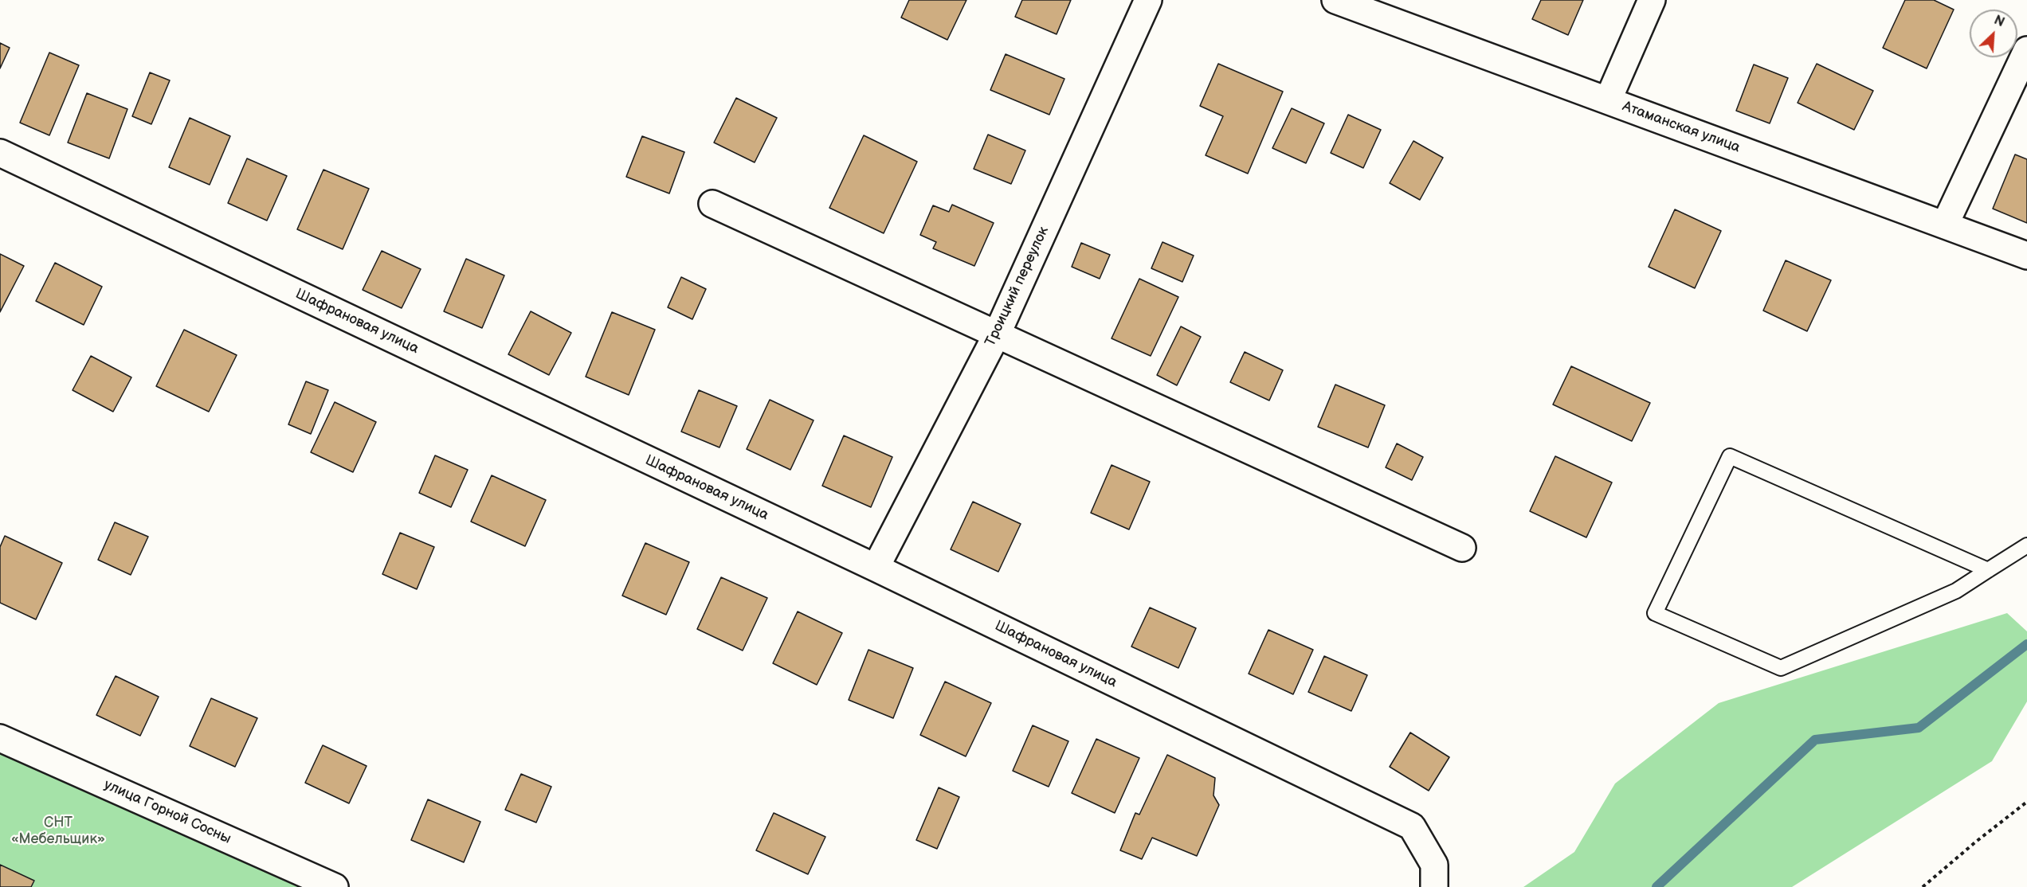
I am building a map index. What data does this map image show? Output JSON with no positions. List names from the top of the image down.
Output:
{
  "streets": {
    "street": [
      "Атаманская улица",
      "Троицкий переулок",
      "Шафрановая улица",
      "улица Горной Сосны"
    ]
  },
  "crossings": [
    ["Троицкий переулок", "Шафрановая улица"]
  ],
  "parks": ["СНТ «Мебельщик»"],
  "north": "top right"
}
